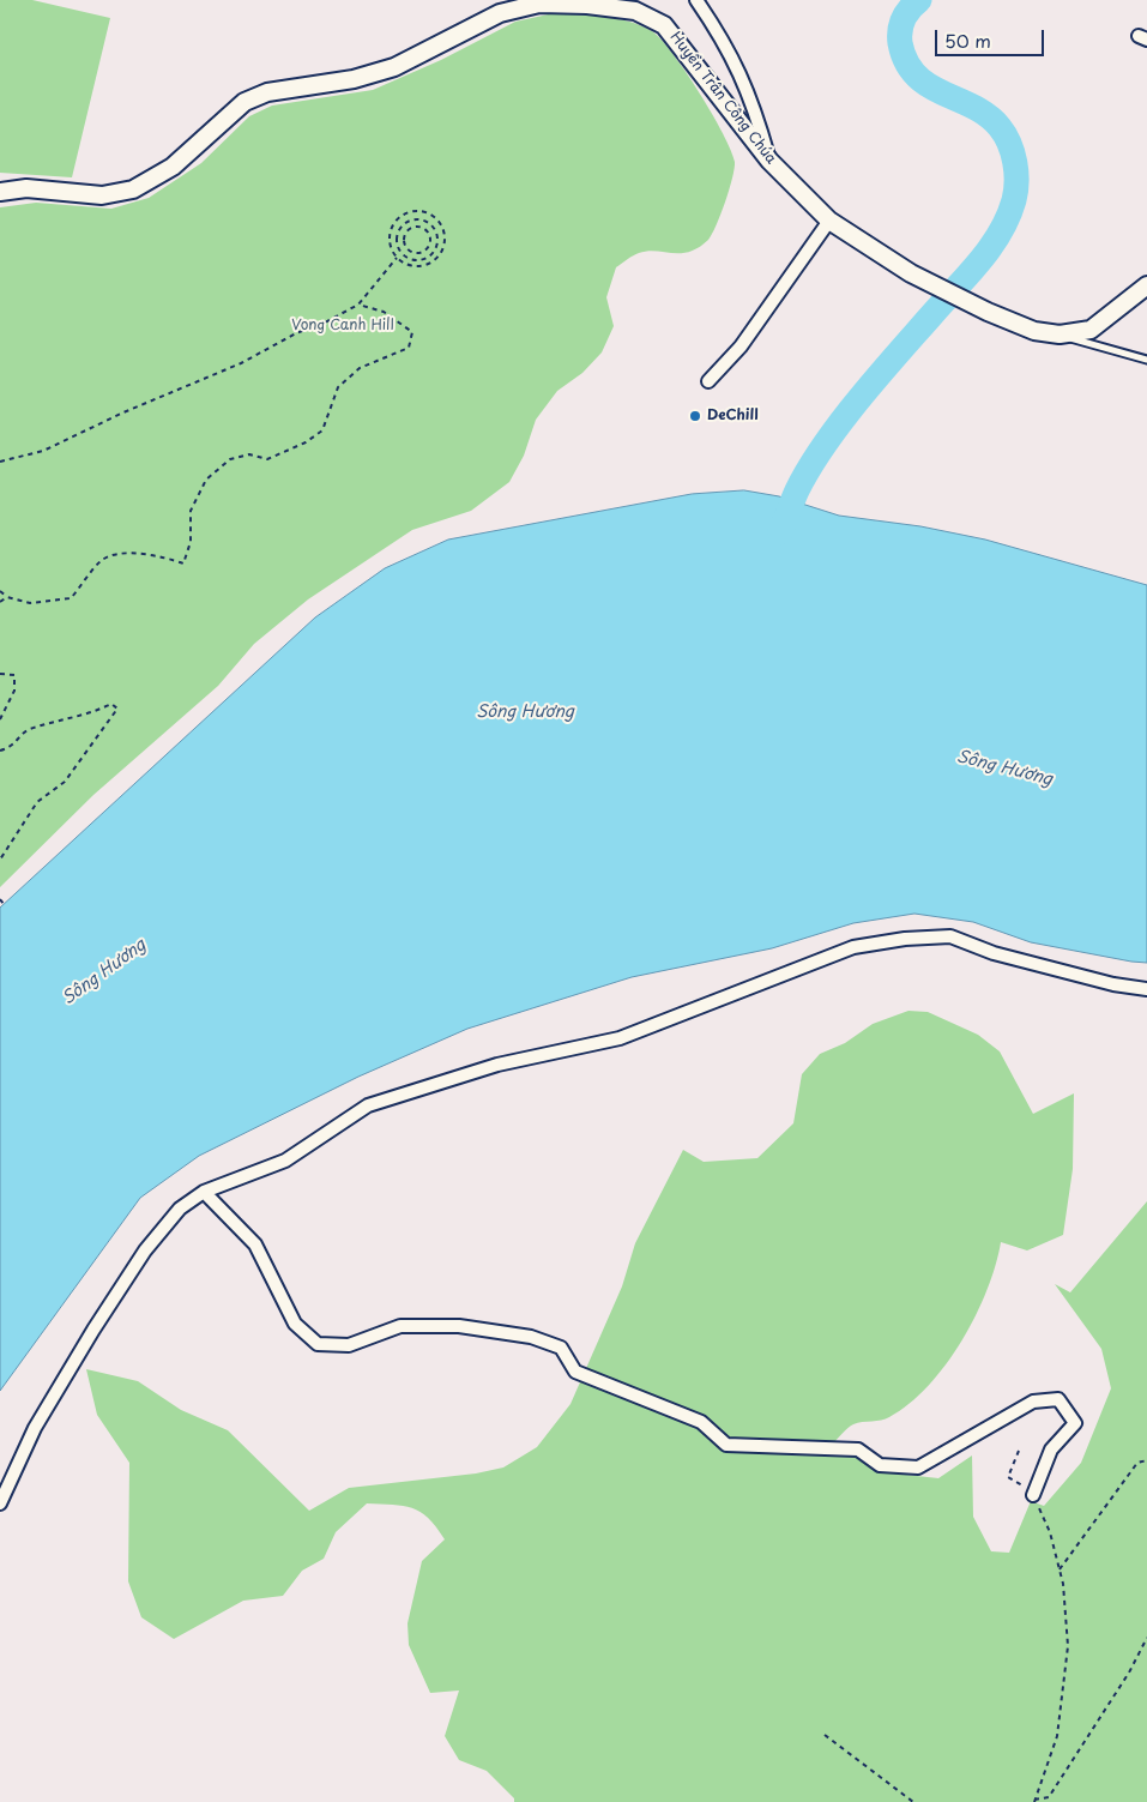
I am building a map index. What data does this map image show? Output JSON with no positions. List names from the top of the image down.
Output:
{
  "streets": {
    "street": ["Huyền Trân Công Chúa"]
  },
  "water": ["Sông Hương"],
  "parks": ["Vong Canh Hill"],
  "places": ["DeChill"],
  "scale_bar": "50 m"
}
